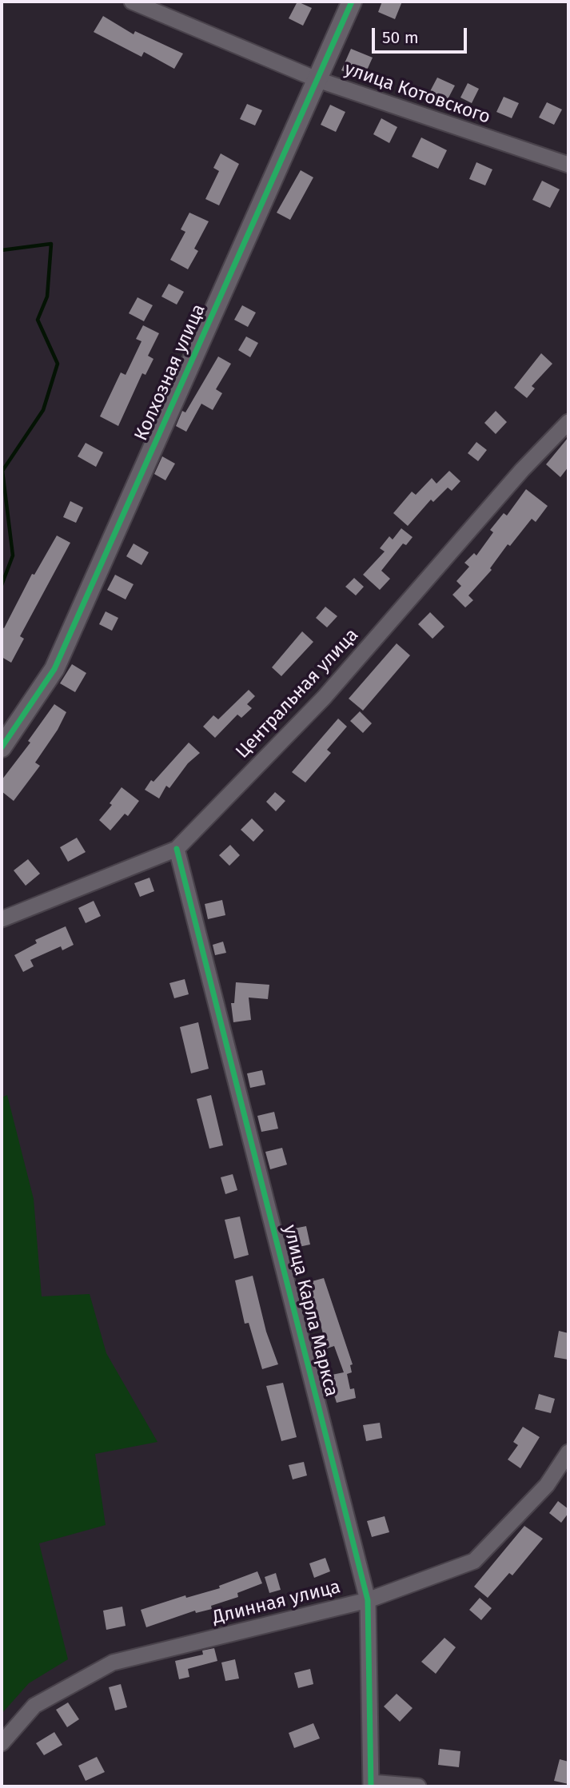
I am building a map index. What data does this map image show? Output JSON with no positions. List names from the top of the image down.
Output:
{
  "streets": {
    "street": [
      "улица Котовского",
      "Колхозная улица",
      "Центральная улица",
      "улица Карла Маркса",
      "Длинная улица"
    ]
  },
  "crossings": [
    ["улица Котовского", "Колхозная улица"],
    ["Центральная улица", "улица Карла Маркса"],
    ["улица Карла Маркса", "Длинная улица"]
  ],
  "scale_bar": "50 m"
}
